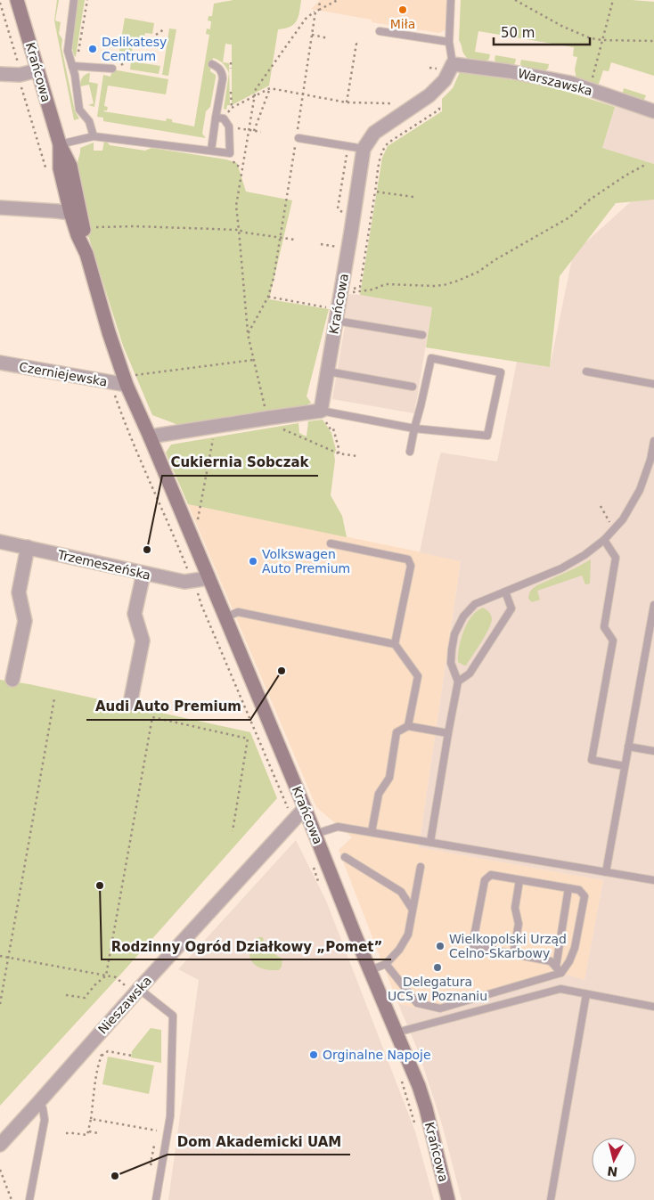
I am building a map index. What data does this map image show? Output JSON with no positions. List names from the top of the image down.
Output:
{
  "streets": {
    "street": [
      "Krańcowa",
      "Warszawska",
      "Czerniejewska",
      "Trzemeszeńska",
      "Nieszawska"
    ]
  },
  "crossings": [
    ["Krańcowa", "Warszawska"],
    ["Krańcowa", "Czerniejewska"],
    ["Krańcowa", "Trzemeszeńska"],
    ["Krańcowa", "Nieszawska"]
  ],
  "places": [
    "Miła",
    "Delikatesy Centrum",
    "Cukiernia Sobczak",
    "Volkswagen Auto Premium",
    "Audi Auto Premium",
    "Rodzinny Ogród Działkowy „Pomet”",
    "Wielkopolski Urząd Celno-Skarbowy",
    "Delegatura UCS w Poznaniu",
    "Orginalne Napoje",
    "Dom Akademicki UAM"
  ],
  "scale_bar": "50 m",
  "north": "bottom"
}
